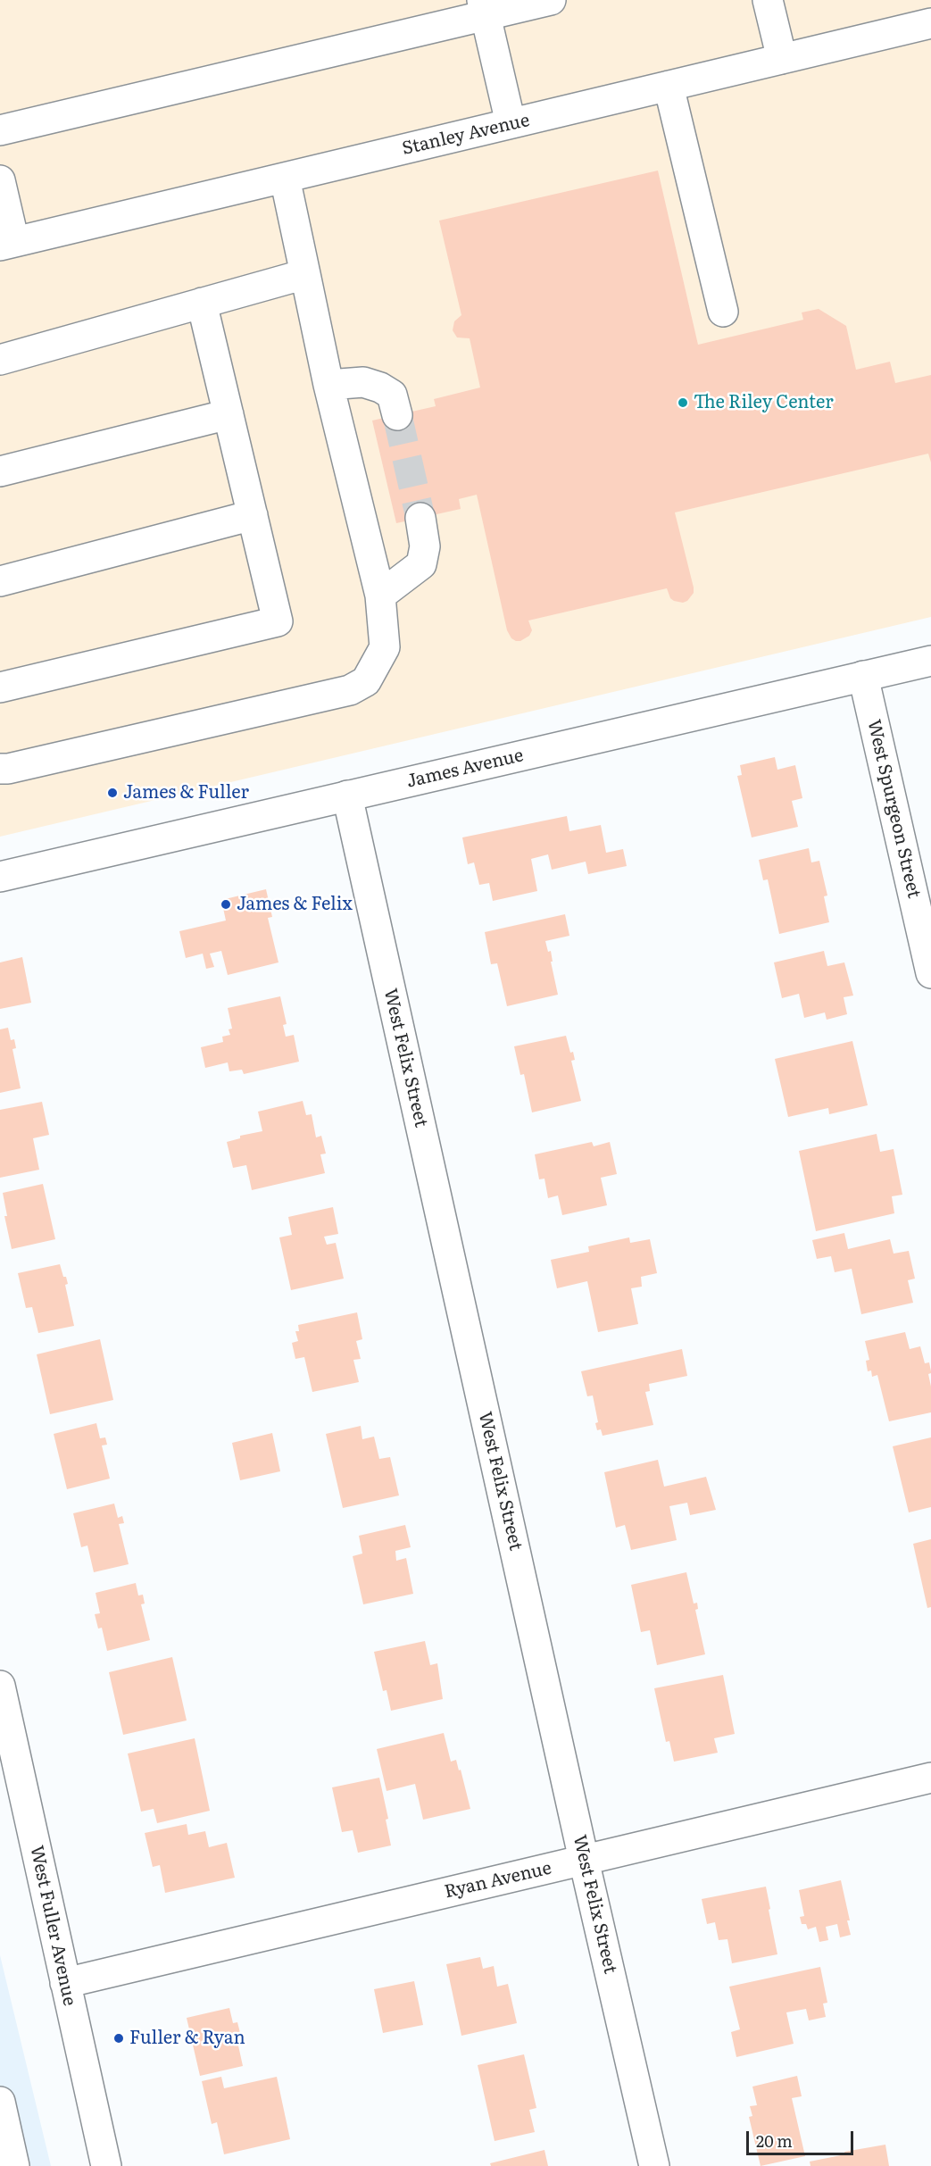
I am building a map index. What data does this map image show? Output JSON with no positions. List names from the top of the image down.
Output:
{
  "streets": {
    "street": [
      "Stanley Avenue",
      "James Avenue",
      "West Spurgeon Street",
      "West Felix Street",
      "Ryan Avenue",
      "West Fuller Avenue"
    ]
  },
  "crossings": [
    ["James Avenue", "West Spurgeon Street"],
    ["James Avenue", "West Felix Street"],
    ["West Felix Street", "Ryan Avenue"],
    ["Ryan Avenue", "West Fuller Avenue"]
  ],
  "places": [
    "The Riley Center",
    "James & Fuller",
    "James & Felix",
    "Fuller & Ryan"
  ],
  "scale_bar": "20 m"
}
